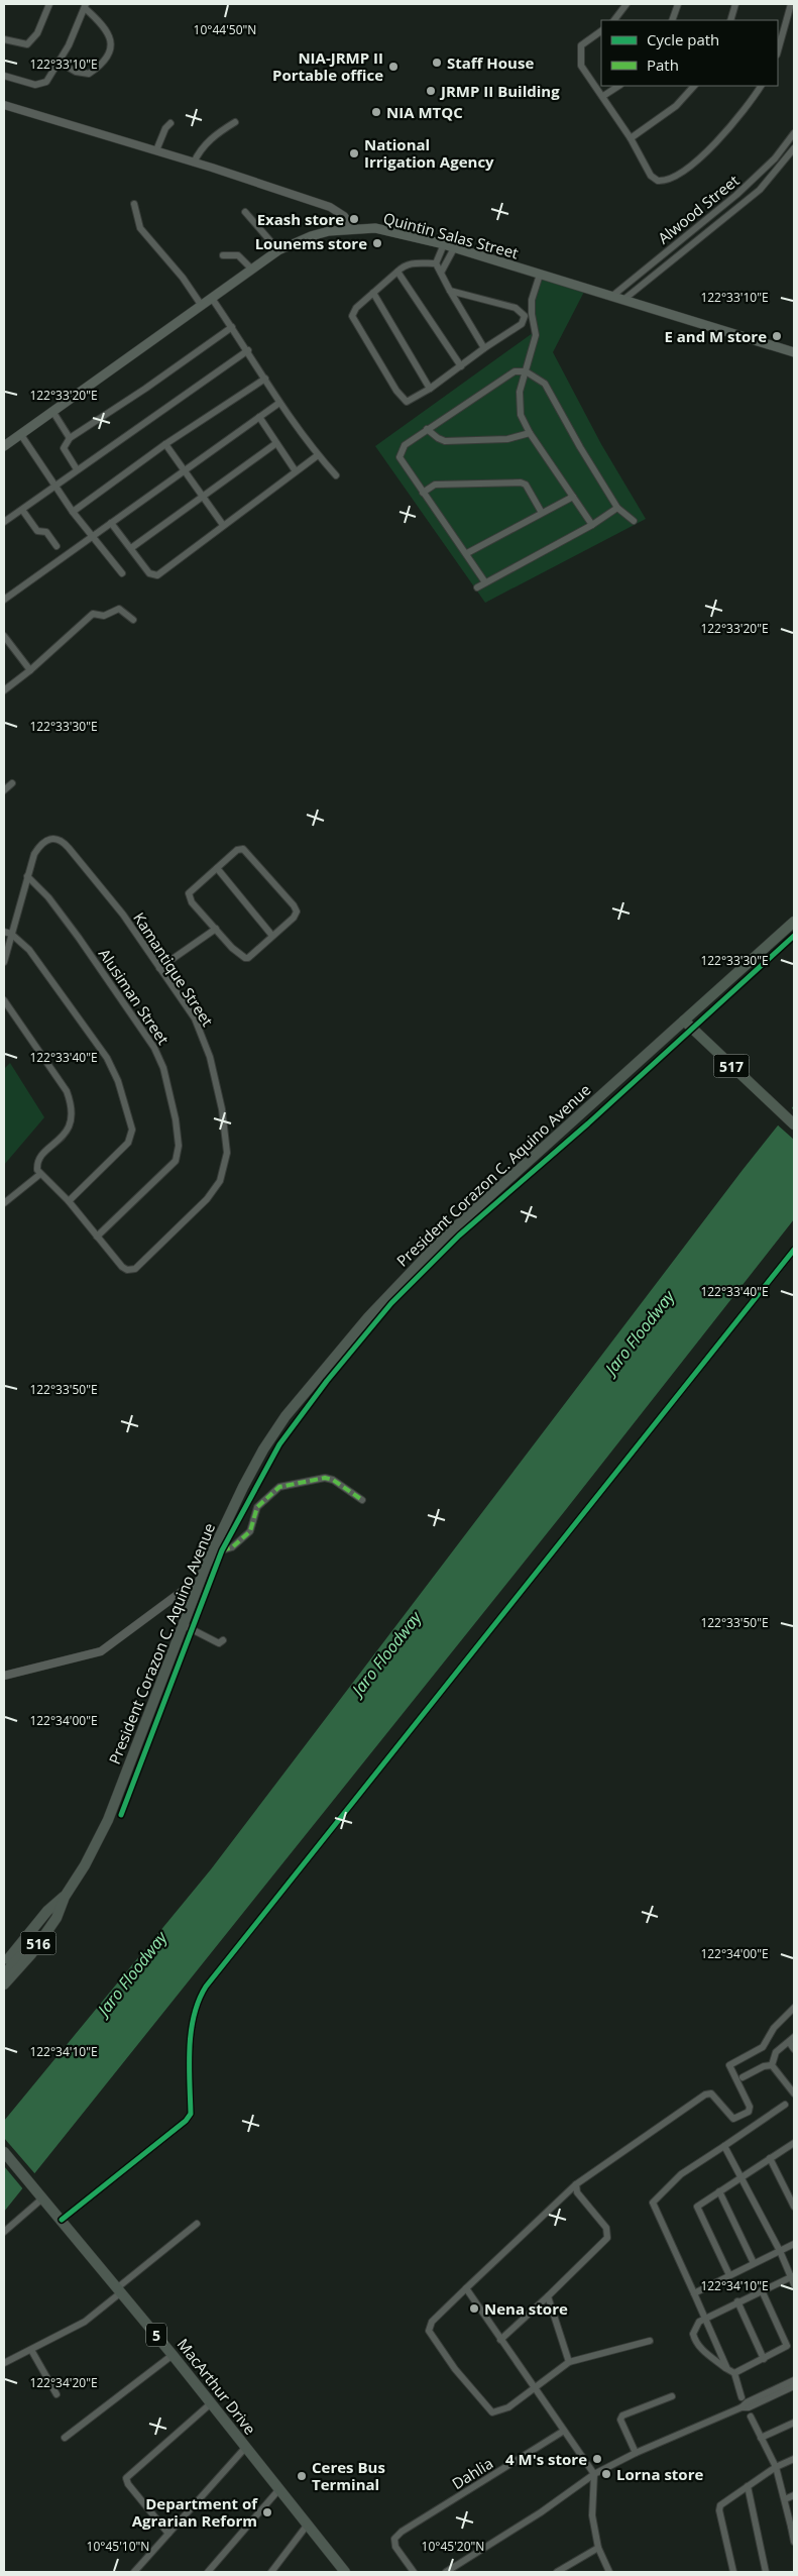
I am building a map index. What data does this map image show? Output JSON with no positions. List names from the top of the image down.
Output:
{
  "streets": {
    "highway": ["517", "President Corazon C. Aquino Avenue", "516"],
    "main road": ["Quintin Salas Street", "5", "MacArthur Drive"],
    "street": [
      "Alwood Street",
      "Kamantique Street",
      "Alusiman Street",
      "Dahlia"
    ]
  },
  "crossings": [
    ["Alwood Street", "Quintin Salas Street"],
    ["Kamantique Street", "Alusiman Street"],
    ["517", "President Corazon C. Aquino Avenue"]
  ],
  "water": ["Jaro Floodway"],
  "places": [
    "Staff House",
    "NIA-JRMP II Portable office",
    "JRMP II Building",
    "NIA MTQC",
    "National Irrigation Agency",
    "Exash store",
    "Lounems store",
    "E and M store",
    "Nena store",
    "4 M's store",
    "Lorna store",
    "Ceres Bus Terminal",
    "Department of Agrarian Reform"
  ],
  "legend": ["Cycle path", "Path"],
  "coordinates": [
    "10°44'50\"N",
    "122°33'10\"E",
    "122°33'20\"E",
    "122°33'30\"E",
    "122°33'40\"E",
    "122°33'50\"E",
    "122°34'00\"E",
    "122°34'10\"E",
    "122°34'20\"E",
    "10°45'10\"N",
    "10°45'20\"N"
  ]
}
